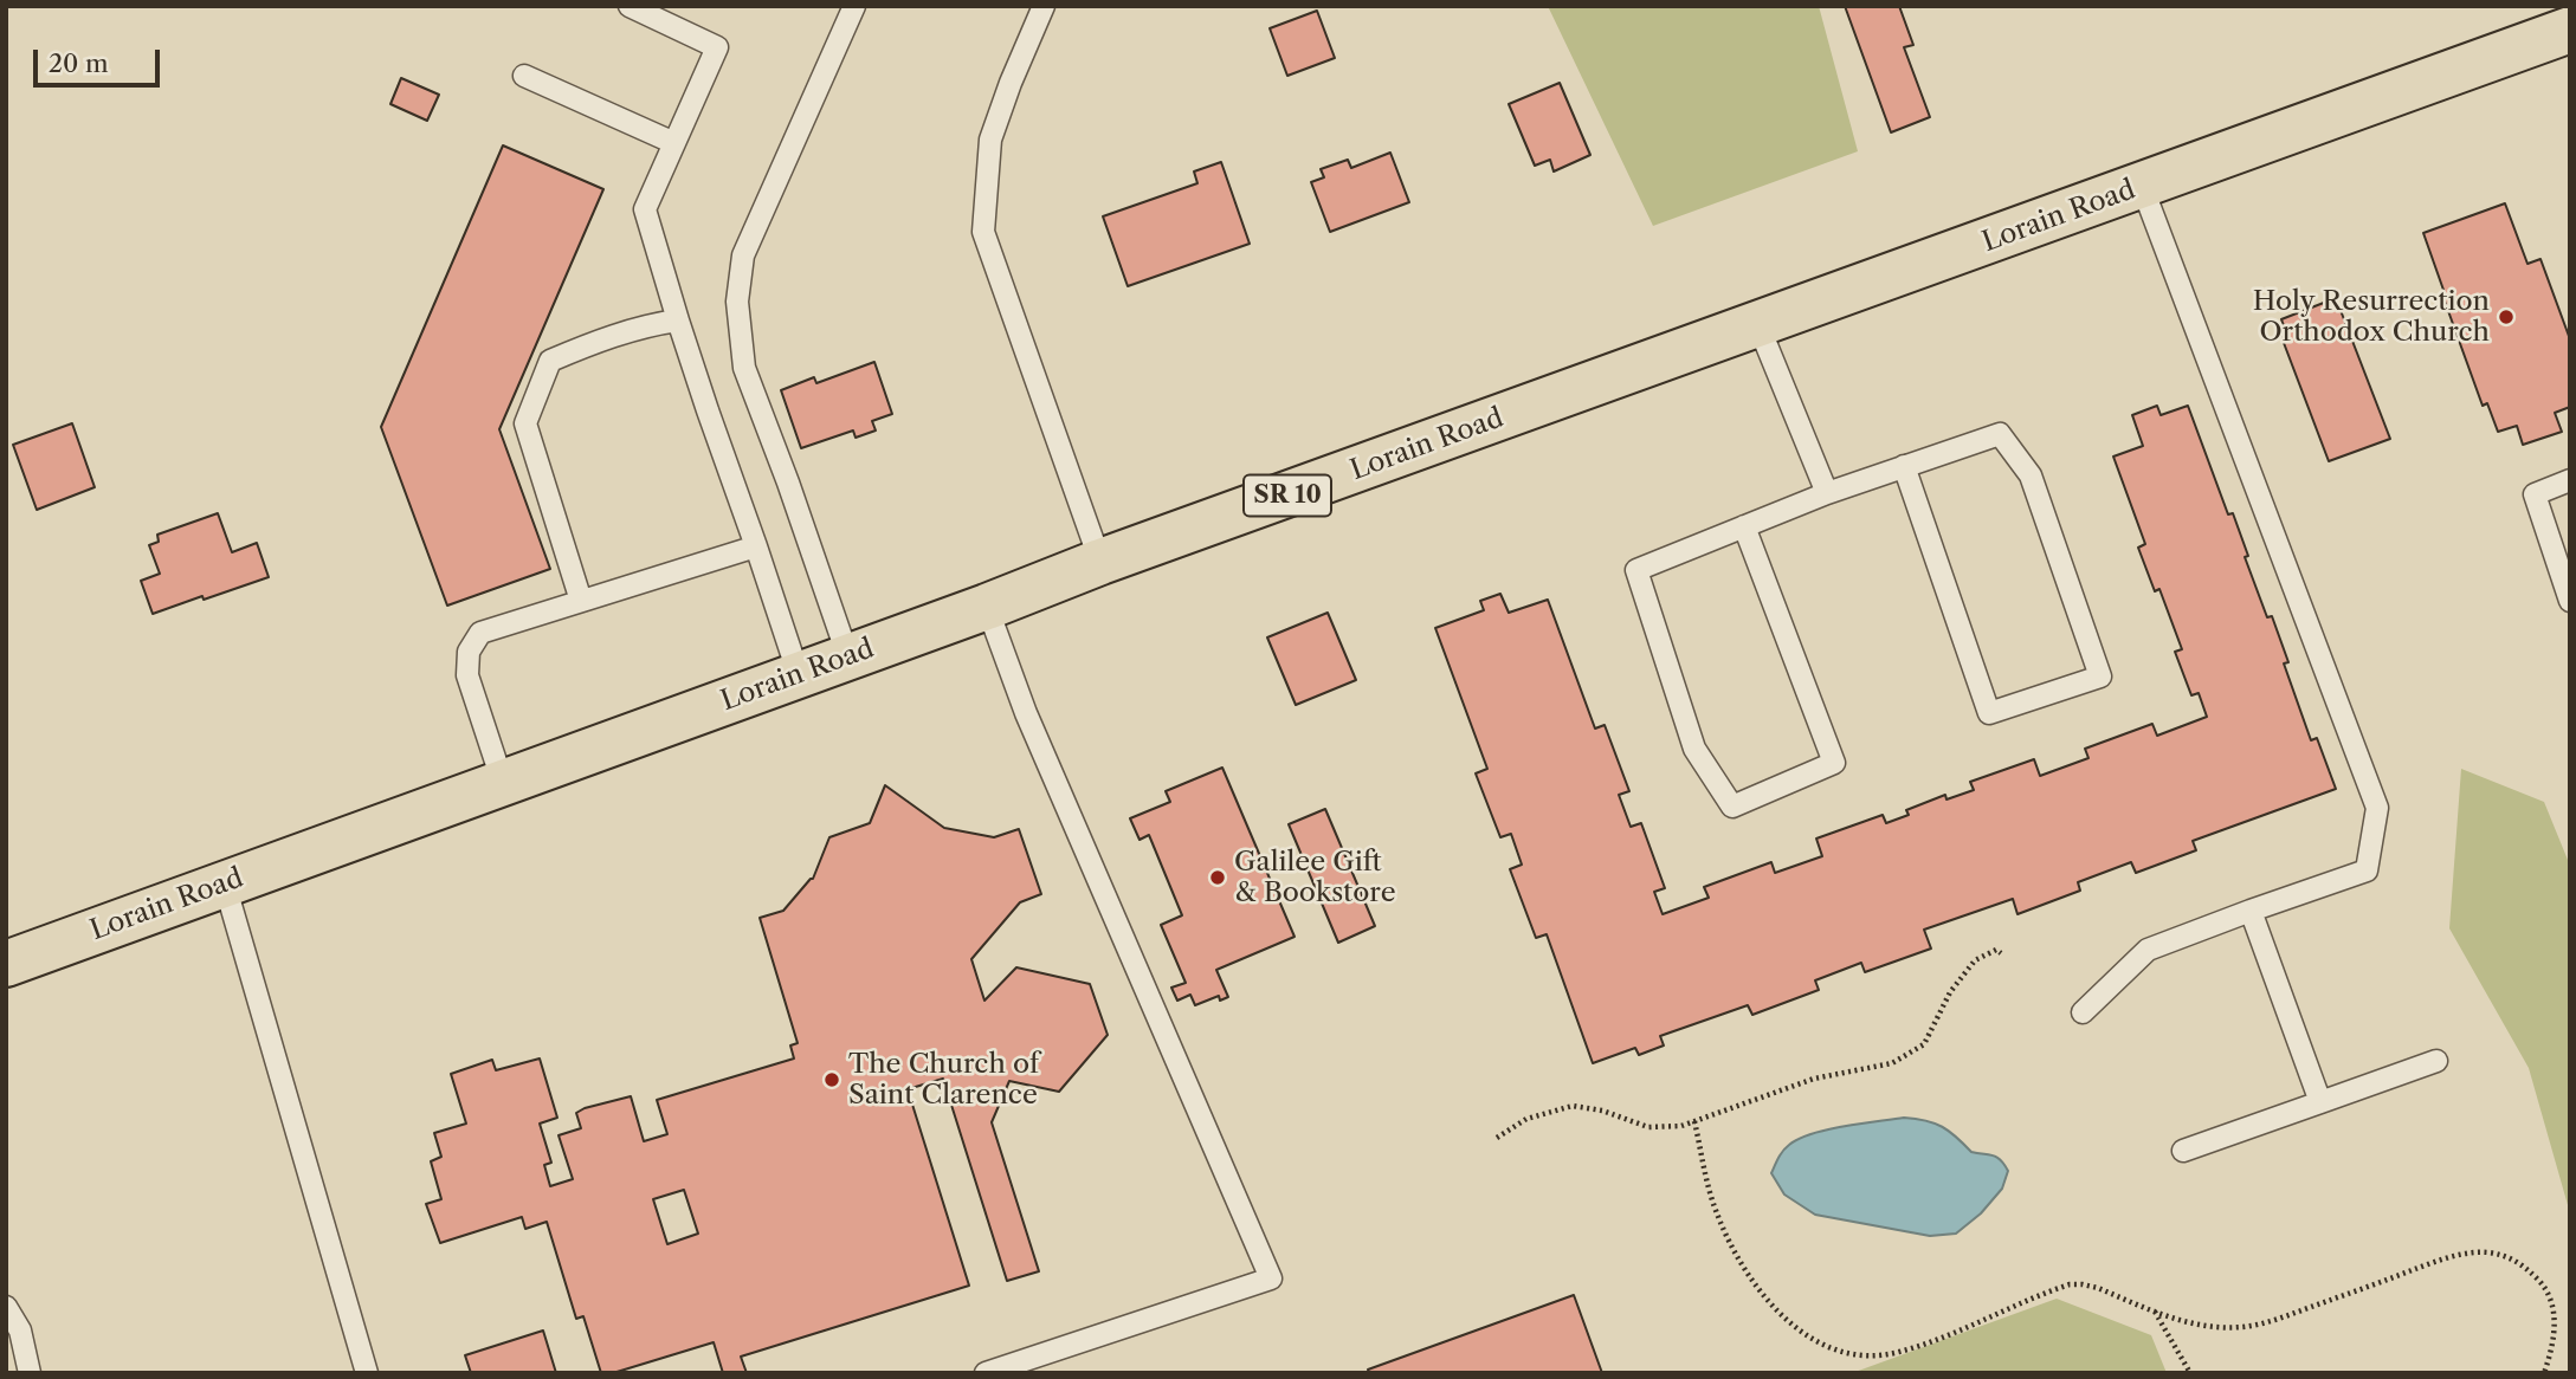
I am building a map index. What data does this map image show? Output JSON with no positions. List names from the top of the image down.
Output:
{
  "streets": {
    "main road": ["Lorain Road", "SR 10"]
  },
  "places": ["Holy Resurrection Orthodox Church", "Galilee Gift & Bookstore", "The Church of Saint Clarence"],
  "scale_bar": "20 m"
}
